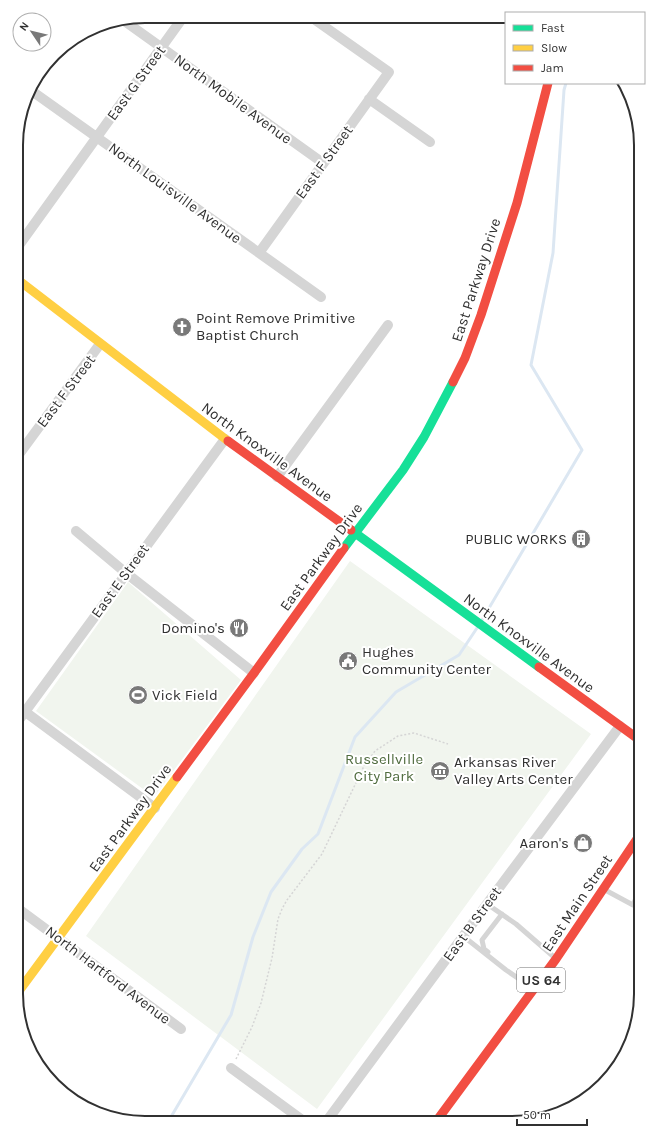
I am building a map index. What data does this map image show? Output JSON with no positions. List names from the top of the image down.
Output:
{
  "streets": {
    "main road": [
      "East Parkway Drive",
      "North Knoxville Avenue",
      "East Main Street",
      "US 64"
    ],
    "street": [
      "East G Street",
      "North Mobile Avenue",
      "East F Street",
      "North Louisville Avenue",
      "East E Street",
      "East B Street",
      "North Hartford Avenue"
    ]
  },
  "crossings": [
    ["East G Street", "North Mobile Avenue"],
    ["East G Street", "North Louisville Avenue"],
    ["North Mobile Avenue", "East F Street"],
    ["East F Street", "North Louisville Avenue"],
    ["East F Street", "North Knoxville Avenue"],
    ["East Parkway Drive", "North Knoxville Avenue"],
    ["East Parkway Drive", "North Hartford Avenue"],
    ["North Knoxville Avenue", "East E Street"],
    ["North Knoxville Avenue", "East B Street"]
  ],
  "parks": ["Russellville City Park"],
  "places": {
    "church": ["Point Remove Primitive Baptist Church"],
    "building": ["PUBLIC WORKS"],
    "restaurant": ["Domino's"],
    "public building": ["Hughes Community Center"],
    "sports": ["Vick Field"],
    "museum": ["Arkansas River Valley Arts Center"],
    "shop": ["Aaron's"]
  },
  "legend": ["Fast", "Slow", "Jam"],
  "scale_bar": "50 m",
  "north": "top left"
}
